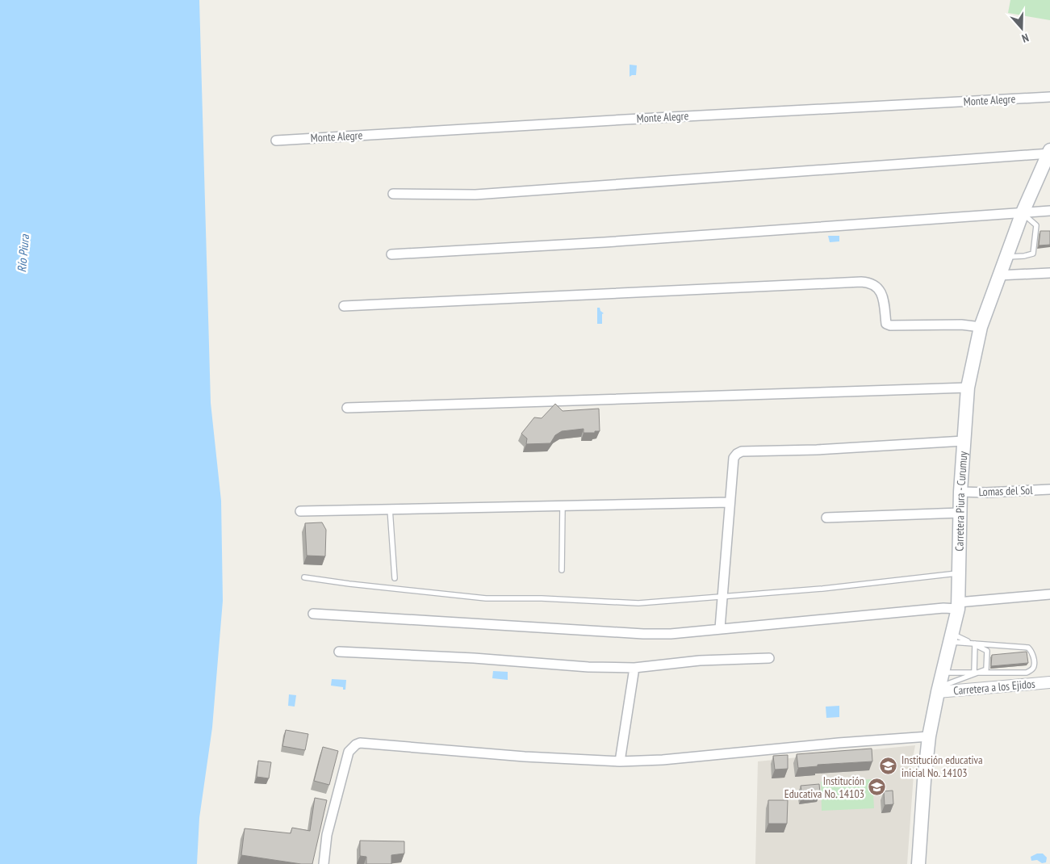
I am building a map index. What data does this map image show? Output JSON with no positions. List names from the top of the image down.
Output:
{
  "streets": {
    "main road": ["Carretera Piura - Curumuy"],
    "street": ["Monte Alegre", "Lomas del Sol", "Carretera a los Ejidos"]
  },
  "crossings": [
    ["Lomas del Sol", "Carretera Piura - Curumuy"],
    ["Carretera Piura - Curumuy", "Carretera a los Ejidos"]
  ],
  "water": ["Río Piura"],
  "places": {
    "school or university": ["Institución educativa inicial No. 14103", "Institución Educativa No. 14103"]
  },
  "north": "bottom"
}
